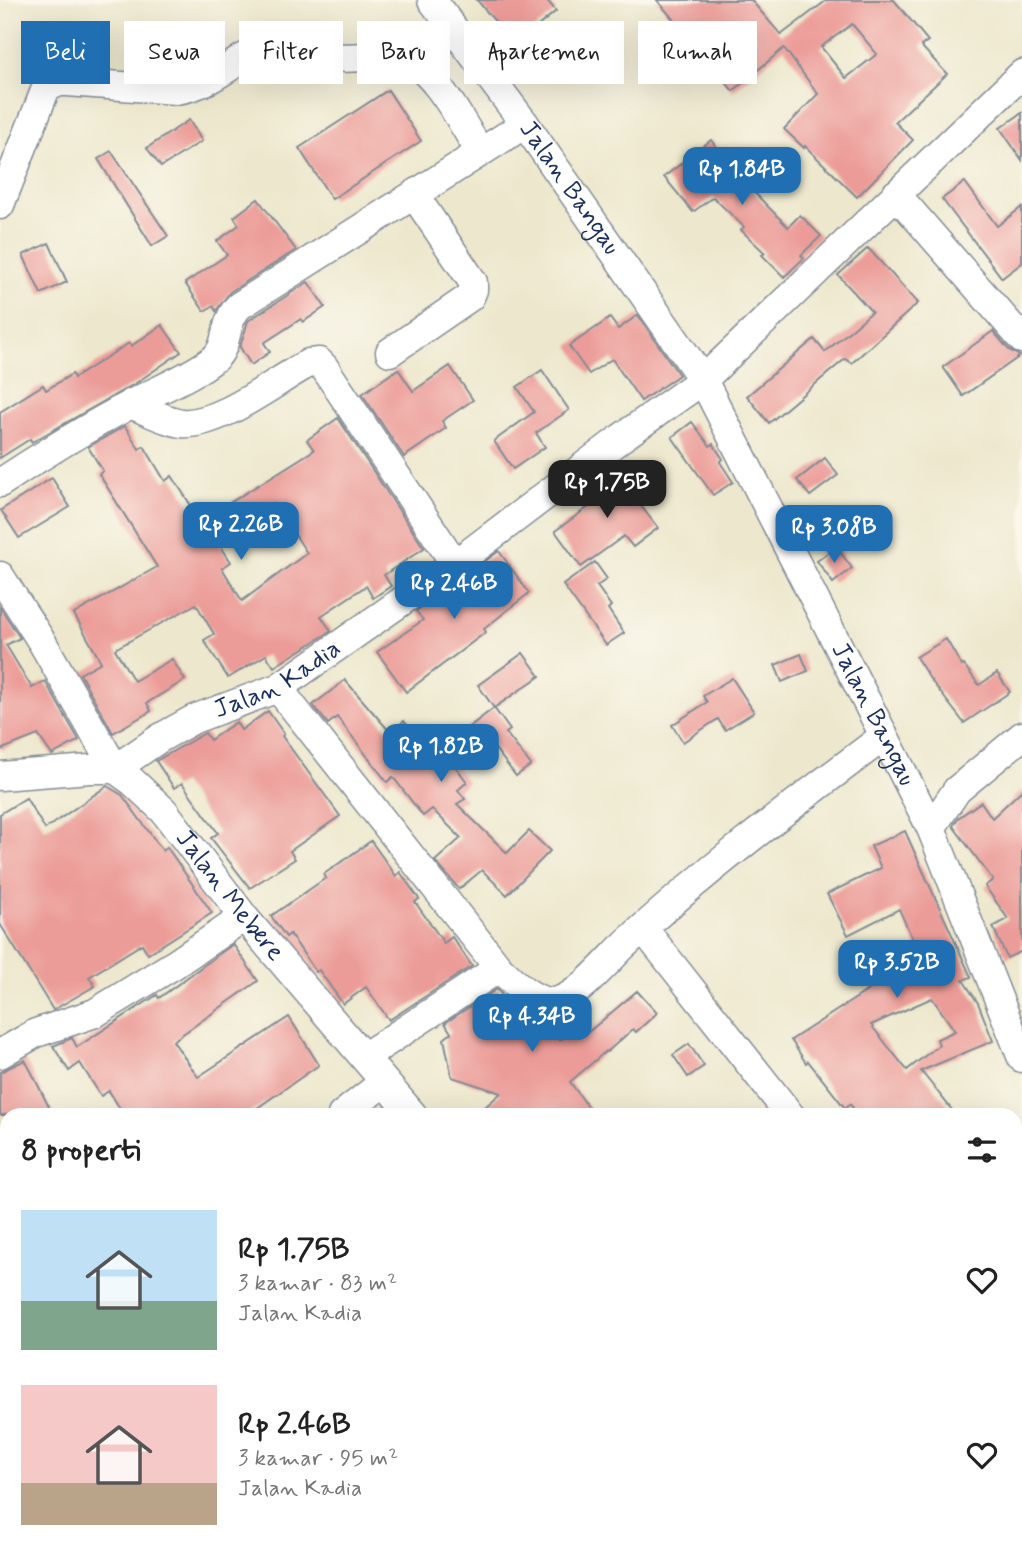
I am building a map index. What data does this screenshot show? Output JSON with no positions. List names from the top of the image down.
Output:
{
  "streets": {
    "street": ["Jalan Bangau", "Jalan Kadia", "Jalan Mebere"]
  },
  "crossings": [
    ["Jalan Bangau", "Jalan Kadia"],
    ["Jalan Kadia", "Jalan Mebere"]
  ],
  "page": {
    "chip": [
      "Beli",
      "Sewa",
      "Filter",
      "Baru",
      "Apartemen",
      "Rumah"
    ],
    "price": [
      "Rp 1.84B",
      "Rp 1.75B",
      "Rp 2.26B",
      "Rp 3.08B",
      "Rp 2.46B",
      "Rp 1.82B",
      "Rp 3.52B",
      "Rp 4.34B"
    ],
    "heading": "8 properti",
    "list": [
      {
        "name": "Rp 1.75B",
        "note": "3 kamar · 83 m² · Jalan Kadia"
      },
      {
        "name": "Rp 2.46B",
        "note": "3 kamar · 95 m² · Jalan Kadia"
      }
    ]
  }
}
